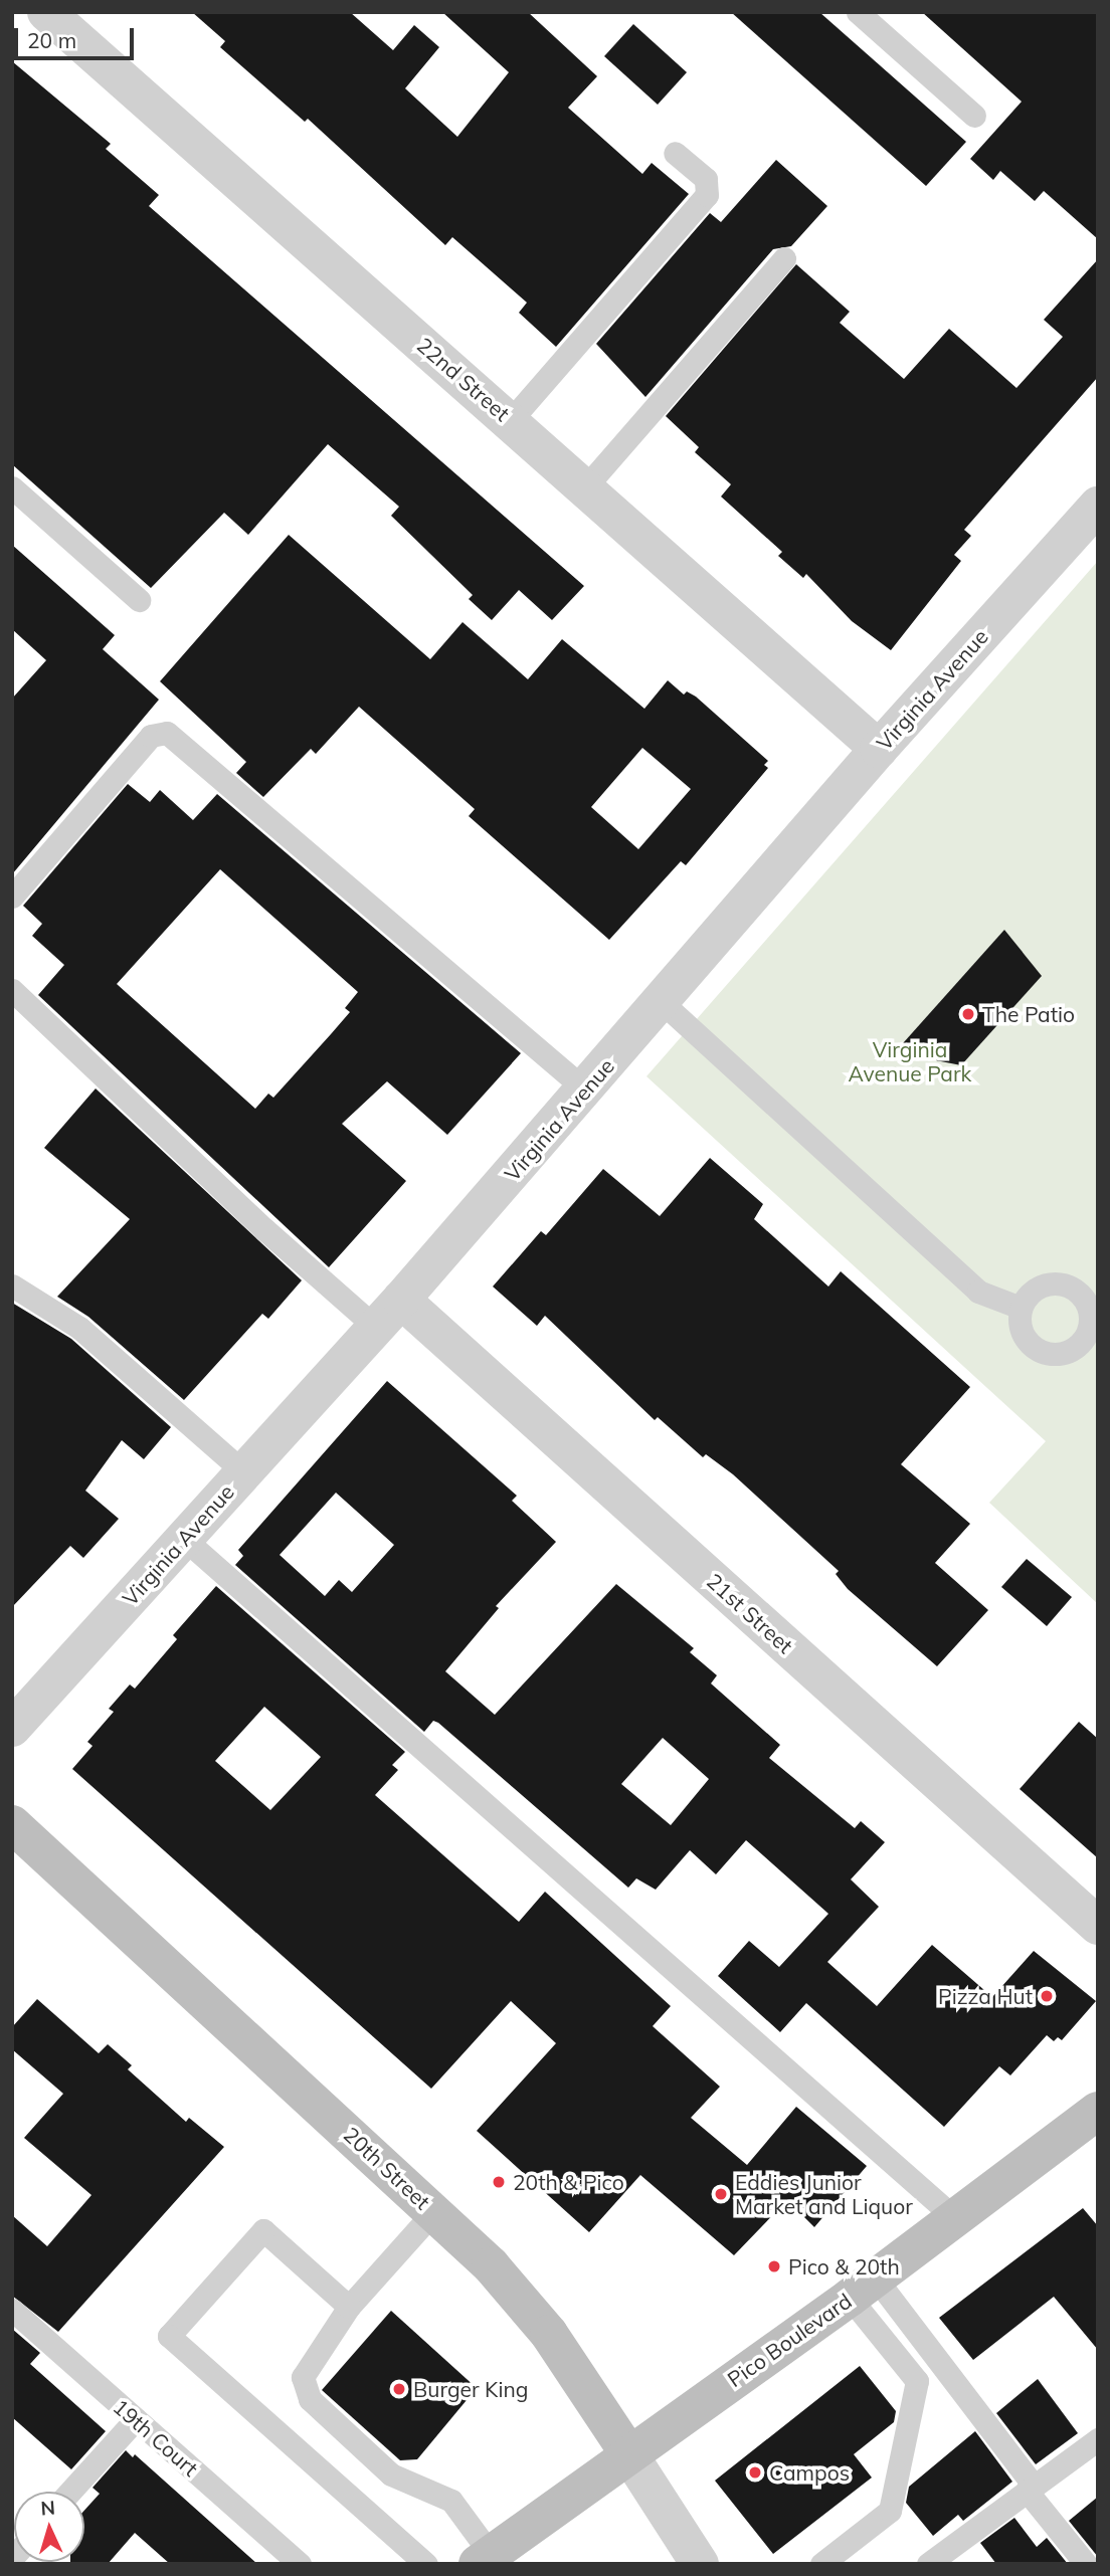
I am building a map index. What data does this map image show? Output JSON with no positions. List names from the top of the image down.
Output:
{
  "streets": {
    "main road": ["20th Street", "Pico Boulevard"],
    "street": ["22nd Street", "Virginia Avenue", "21st Street"],
    "lane": ["19th Court"]
  },
  "crossings": [
    ["22nd Street", "Virginia Avenue"],
    ["Virginia Avenue", "21st Street"],
    ["20th Street", "Pico Boulevard"]
  ],
  "parks": ["Virginia Avenue Park"],
  "places": [
    "The Patio",
    "Pizza Hut",
    "20th & Pico",
    "Eddies Junior Market and Liquor",
    "Pico & 20th",
    "Burger King",
    "Campos"
  ],
  "scale_bar": "20 m",
  "north": "top"
}
